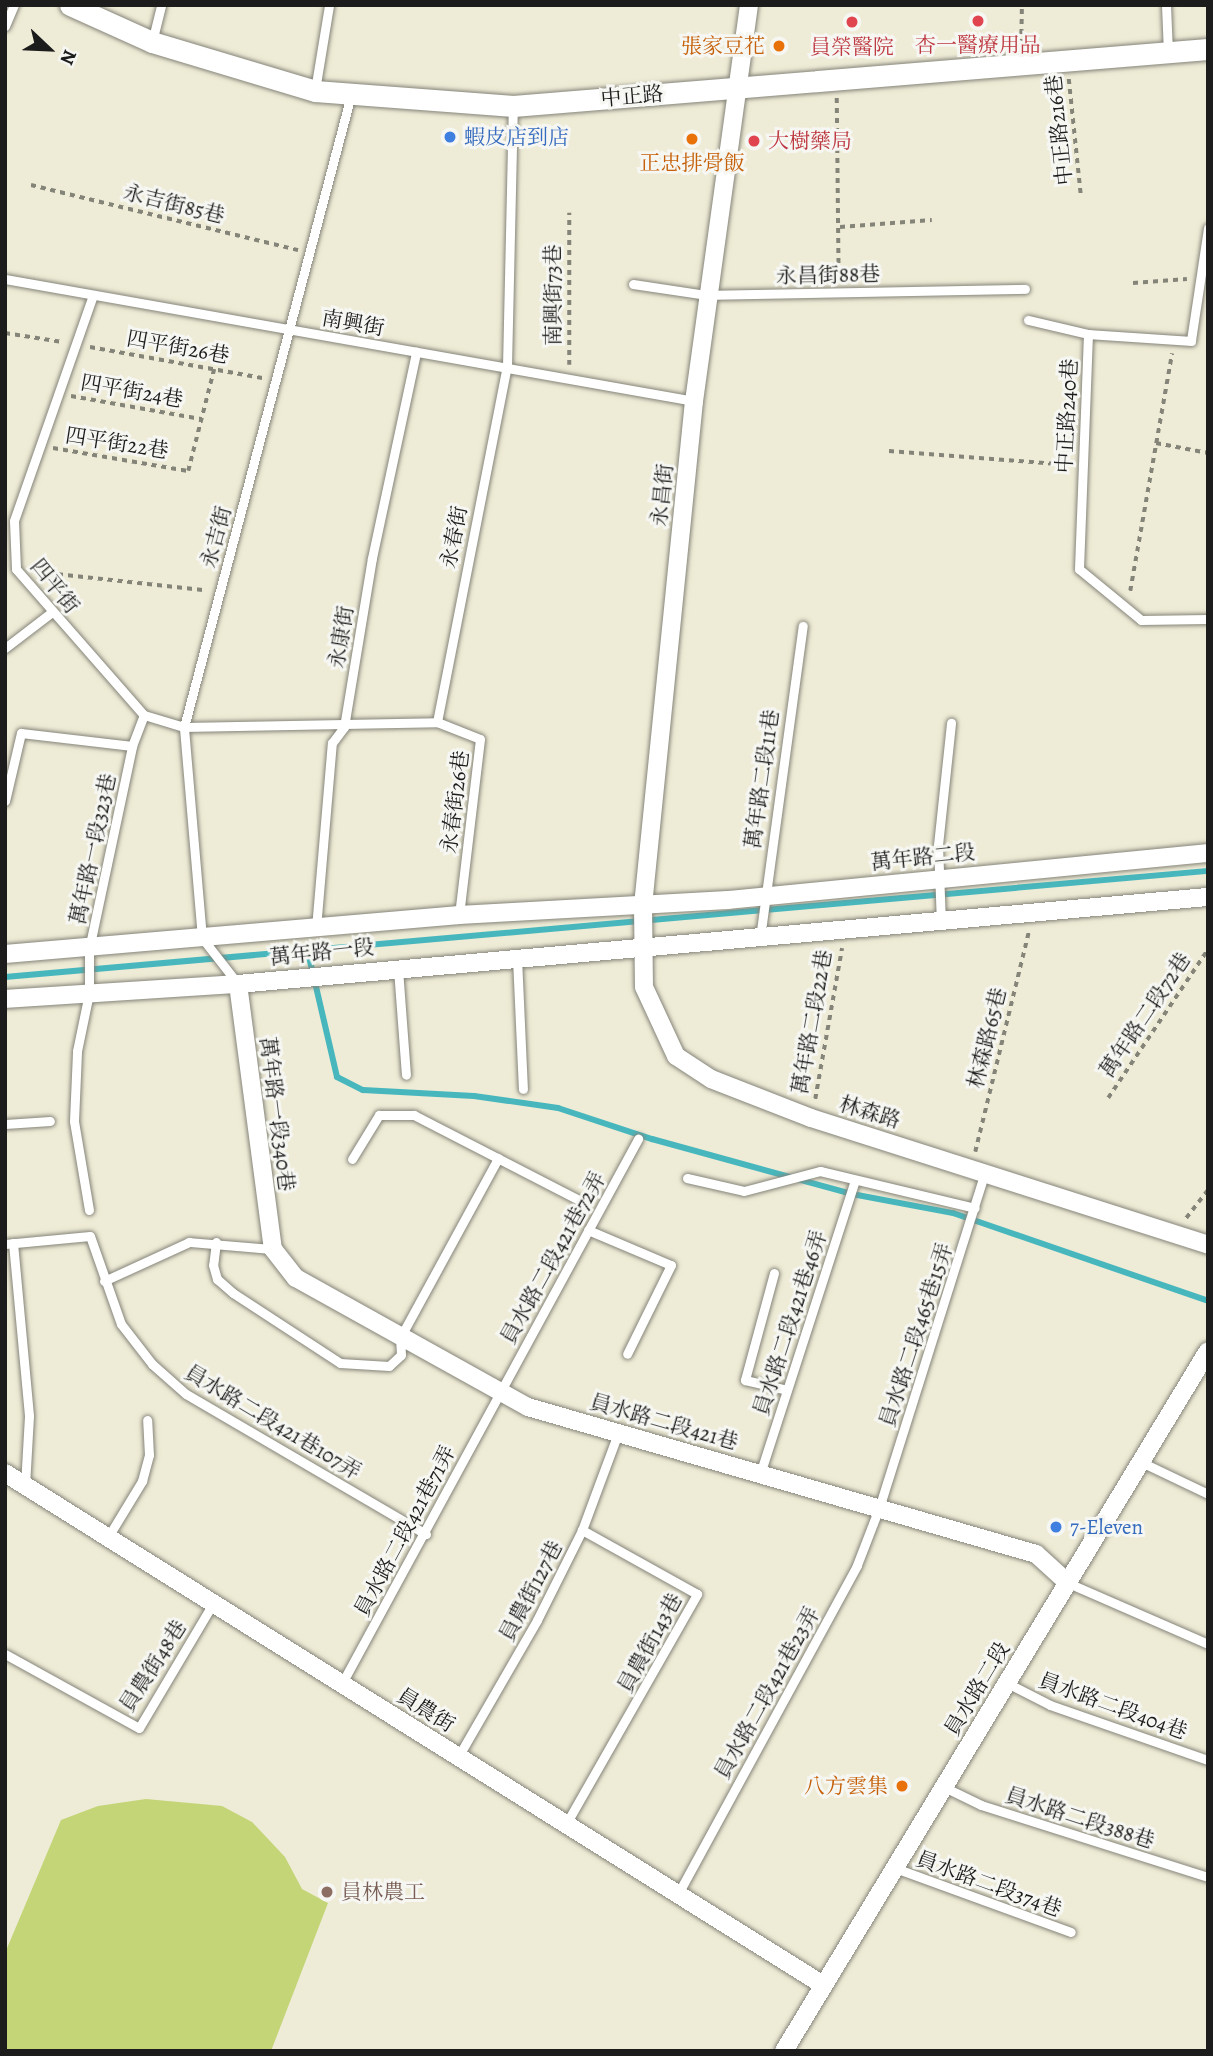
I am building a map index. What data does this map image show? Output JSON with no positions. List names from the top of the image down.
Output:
{
  "streets": {
    "street": [
      "中正路",
      "永昌街",
      "萬年路二段",
      "萬年路一段",
      "林森路",
      "萬年路一段340巷",
      "員水路二段421巷",
      "員水路二段",
      "員農街"
    ],
    "lane": [
      "永昌街88巷",
      "南興街",
      "中正路240巷",
      "永吉街",
      "永春街",
      "四平街",
      "永康街",
      "萬年路二段11巷",
      "永春街26巷",
      "萬年路一段323巷",
      "員水路二段421巷72弄",
      "員水路二段421巷46弄",
      "員水路二段465巷15弄",
      "員水路二段421巷107弄",
      "員水路二段421巷71弄",
      "員農街127巷",
      "員農街143巷",
      "員農街48巷",
      "員水路二段421巷23弄",
      "員水路二段404巷",
      "員水路二段388巷",
      "員水路二段374巷"
    ],
    "path": [
      "中正路216巷",
      "永吉街85巷",
      "南興街73巷",
      "四平街26巷",
      "四平街24巷",
      "四平街22巷",
      "萬年路二段72巷",
      "萬年路二段22巷",
      "林森路65巷"
    ]
  },
  "crossings": [
    ["中正路", "中正路216巷"],
    ["中正路", "永昌街"],
    ["中正路", "永吉街"],
    ["中正路", "永春街"],
    ["永吉街85巷", "永吉街"],
    ["永昌街88巷", "永昌街"],
    ["南興街73巷", "南興街"],
    ["南興街", "永昌街"],
    ["南興街", "永吉街"],
    ["南興街", "永春街"],
    ["南興街", "四平街"],
    ["南興街", "永康街"],
    ["四平街26巷", "永吉街"],
    ["四平街26巷", "四平街"],
    ["四平街24巷", "四平街22巷"],
    ["四平街24巷", "四平街"],
    ["四平街22巷", "四平街"],
    ["永昌街", "萬年路二段"],
    ["永昌街", "萬年路一段"],
    ["永昌街", "林森路"],
    ["永吉街", "萬年路一段"],
    ["永春街", "永春街26巷"],
    ["四平街", "萬年路一段323巷"],
    ["永康街", "萬年路一段"],
    ["萬年路二段11巷", "萬年路二段"],
    ["永春街26巷", "萬年路一段"],
    ["萬年路一段323巷", "萬年路一段"],
    ["萬年路二段", "萬年路一段"],
    ["萬年路二段", "林森路"],
    ["萬年路一段", "林森路"],
    ["萬年路一段", "萬年路一段340巷"],
    ["萬年路二段22巷", "林森路"],
    ["林森路65巷", "林森路"],
    ["林森路65巷", "員水路二段465巷15弄"],
    ["林森路", "員水路二段465巷15弄"],
    ["萬年路一段340巷", "員水路二段421巷"],
    ["員水路二段421巷72弄", "員水路二段421巷"],
    ["員水路二段421巷72弄", "員水路二段421巷71弄"],
    ["員水路二段421巷46弄", "員水路二段421巷"],
    ["員水路二段465巷15弄", "員水路二段421巷"],
    ["員水路二段465巷15弄", "員水路二段421巷23弄"],
    ["員水路二段421巷107弄", "員水路二段421巷71弄"],
    ["員水路二段421巷", "員水路二段421巷71弄"],
    ["員水路二段421巷", "員農街127巷"],
    ["員水路二段421巷", "員水路二段"],
    ["員水路二段421巷", "員水路二段421巷23弄"],
    ["員水路二段421巷71弄", "員農街"],
    ["員農街127巷", "員農街143巷"],
    ["員農街127巷", "員農街"],
    ["員農街143巷", "員農街"],
    ["員農街48巷", "員農街"],
    ["員水路二段", "員水路二段404巷"],
    ["員水路二段", "員農街"],
    ["員水路二段", "員水路二段388巷"],
    ["員水路二段", "員水路二段374巷"],
    ["員水路二段421巷23弄", "員農街"]
  ],
  "places": [
    "杏一醫療用品",
    "員榮醫院",
    "張家豆花",
    "蝦皮店到店",
    "正忠排骨飯",
    "大樹藥局",
    "7-Eleven",
    "八方雲集",
    "員林農工"
  ],
  "north": "bottom right"
}
